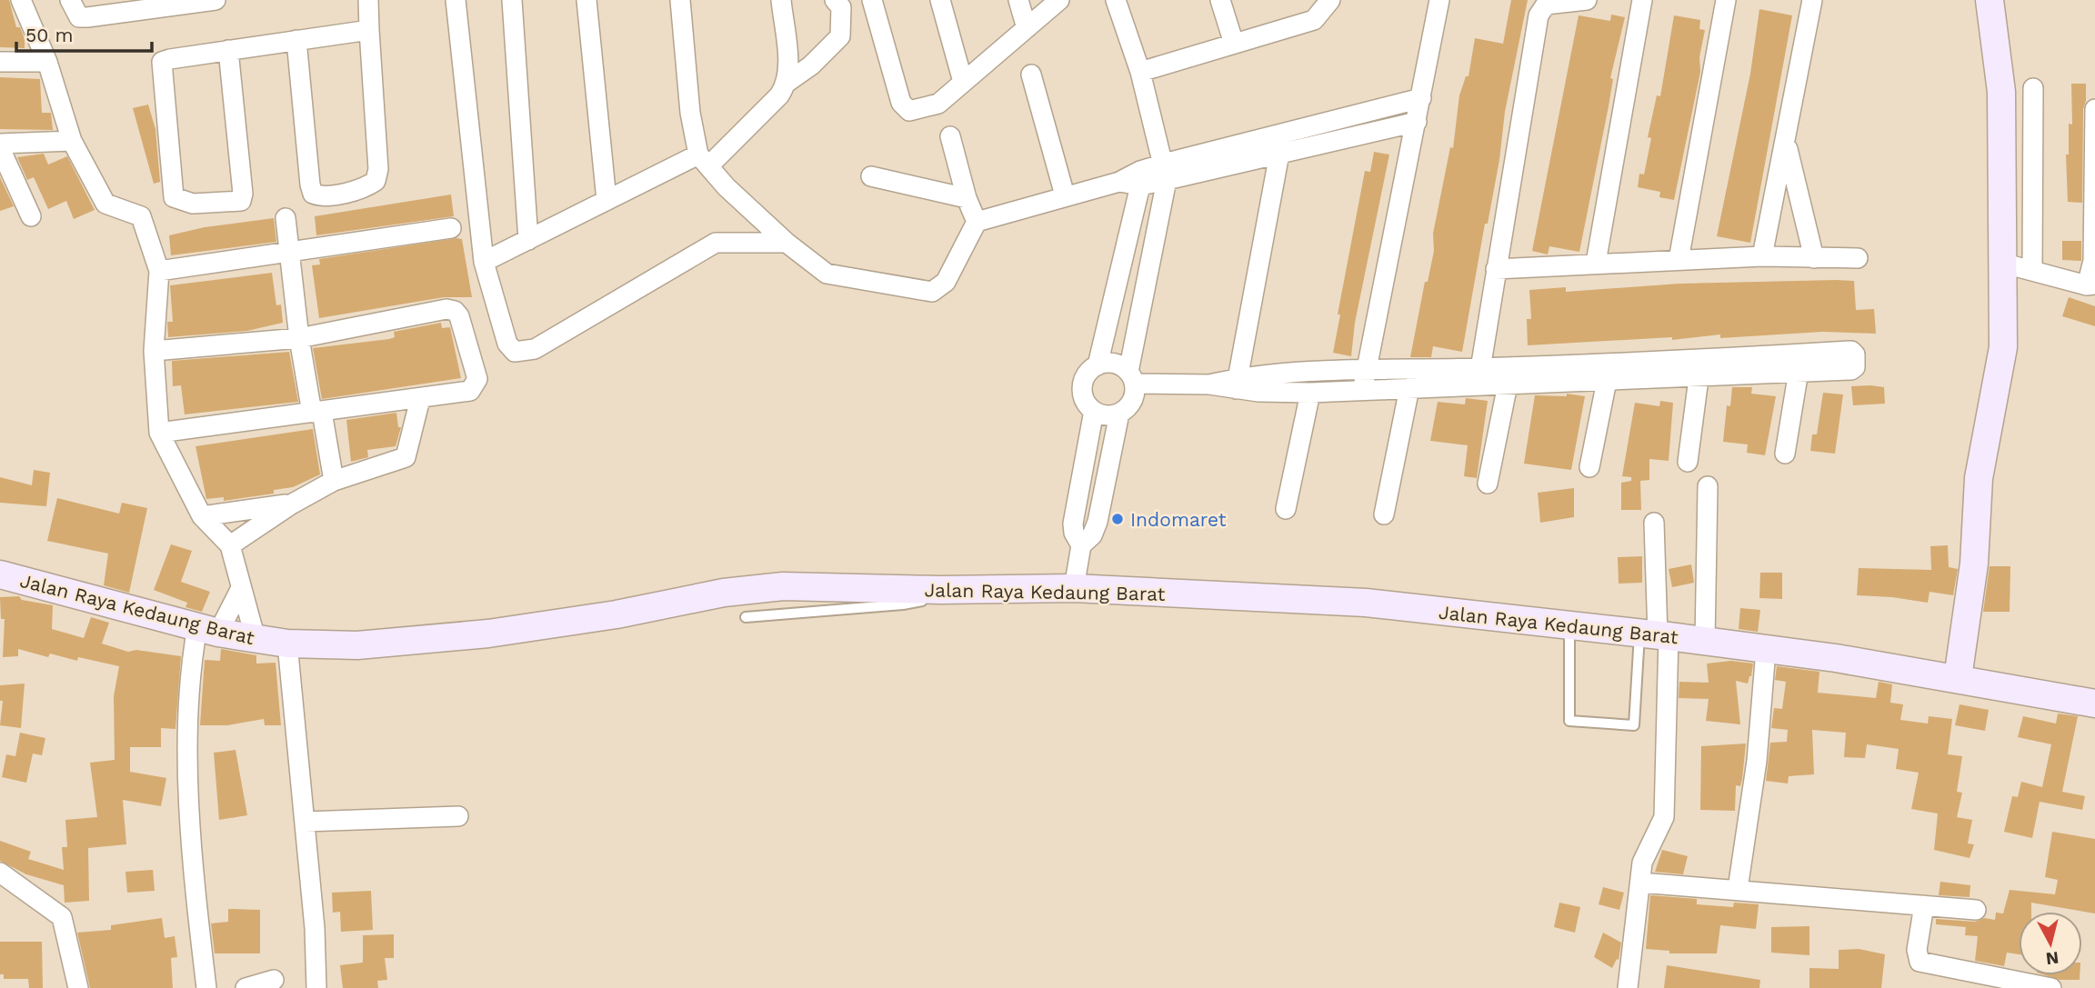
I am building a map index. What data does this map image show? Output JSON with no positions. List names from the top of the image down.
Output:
{
  "streets": {
    "street": ["Jalan Raya Kedaung Barat"]
  },
  "places": ["Indomaret"],
  "scale_bar": "50 m",
  "north": "bottom"
}
